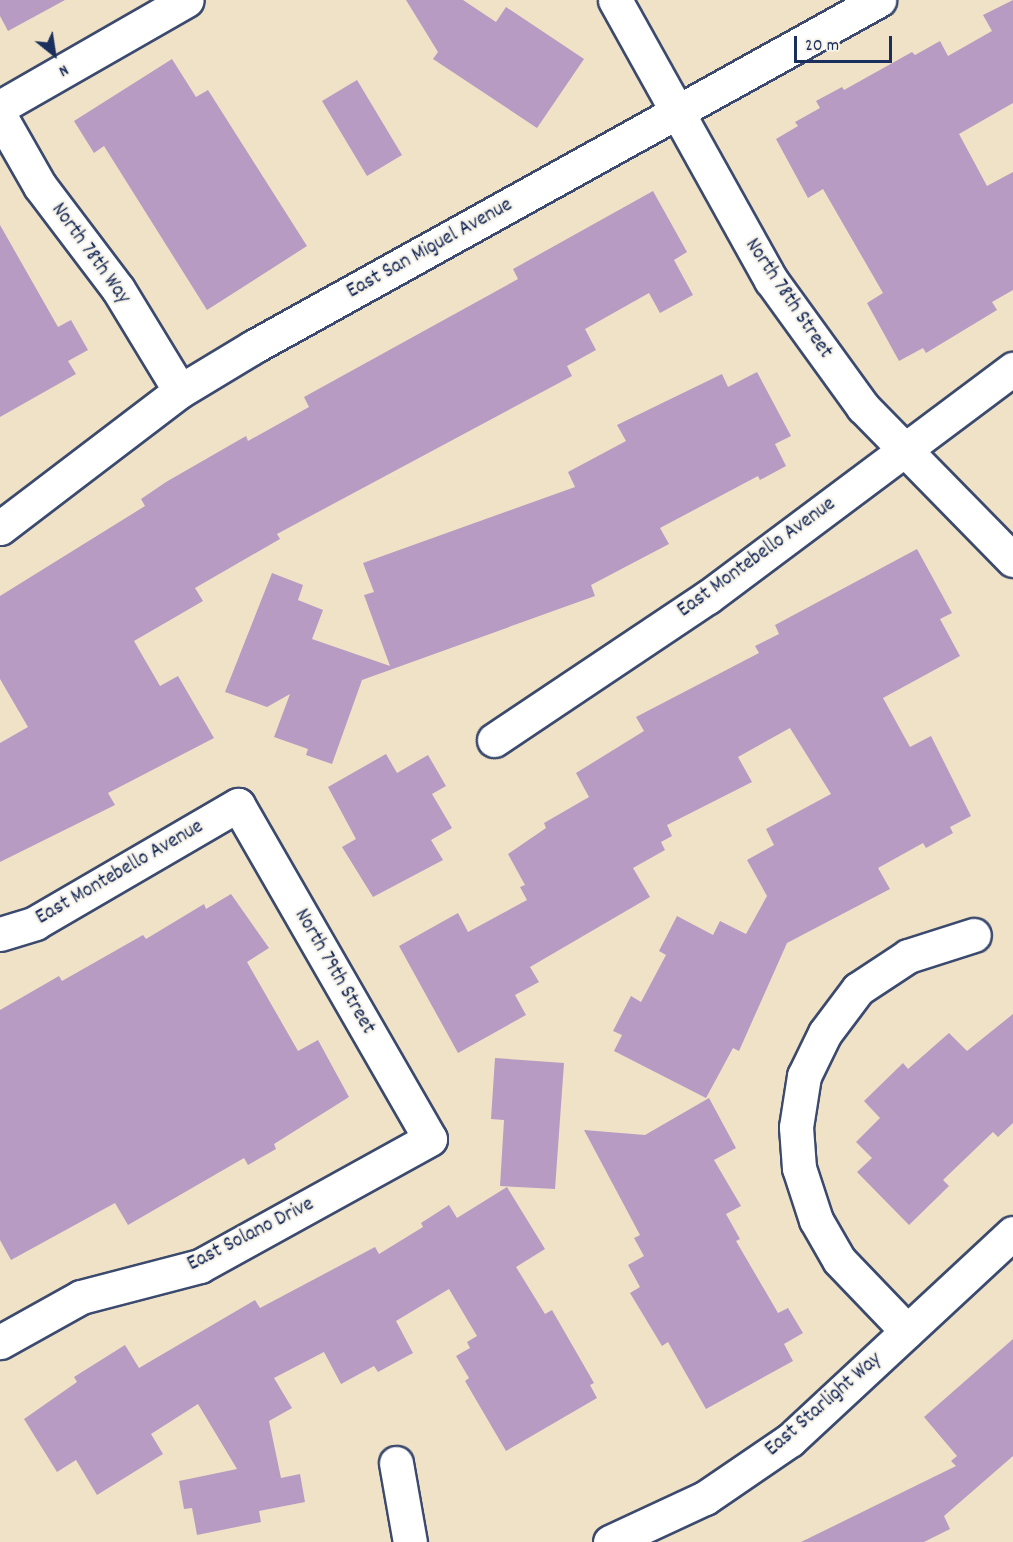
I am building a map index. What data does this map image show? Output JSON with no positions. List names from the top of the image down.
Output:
{
  "streets": {
    "street": [
      "East San Miguel Avenue",
      "North 78th Way",
      "North 78th Street",
      "East Montebello Avenue",
      "North 79th Street",
      "East Solano Drive",
      "East Starlight Way"
    ]
  },
  "crossings": [
    ["East San Miguel Avenue", "North 78th Way"],
    ["East San Miguel Avenue", "North 78th Street"],
    ["North 78th Street", "East Montebello Avenue"],
    ["East Montebello Avenue", "North 79th Street"],
    ["North 79th Street", "East Solano Drive"]
  ],
  "scale_bar": "20 m",
  "north": "bottom right"
}
